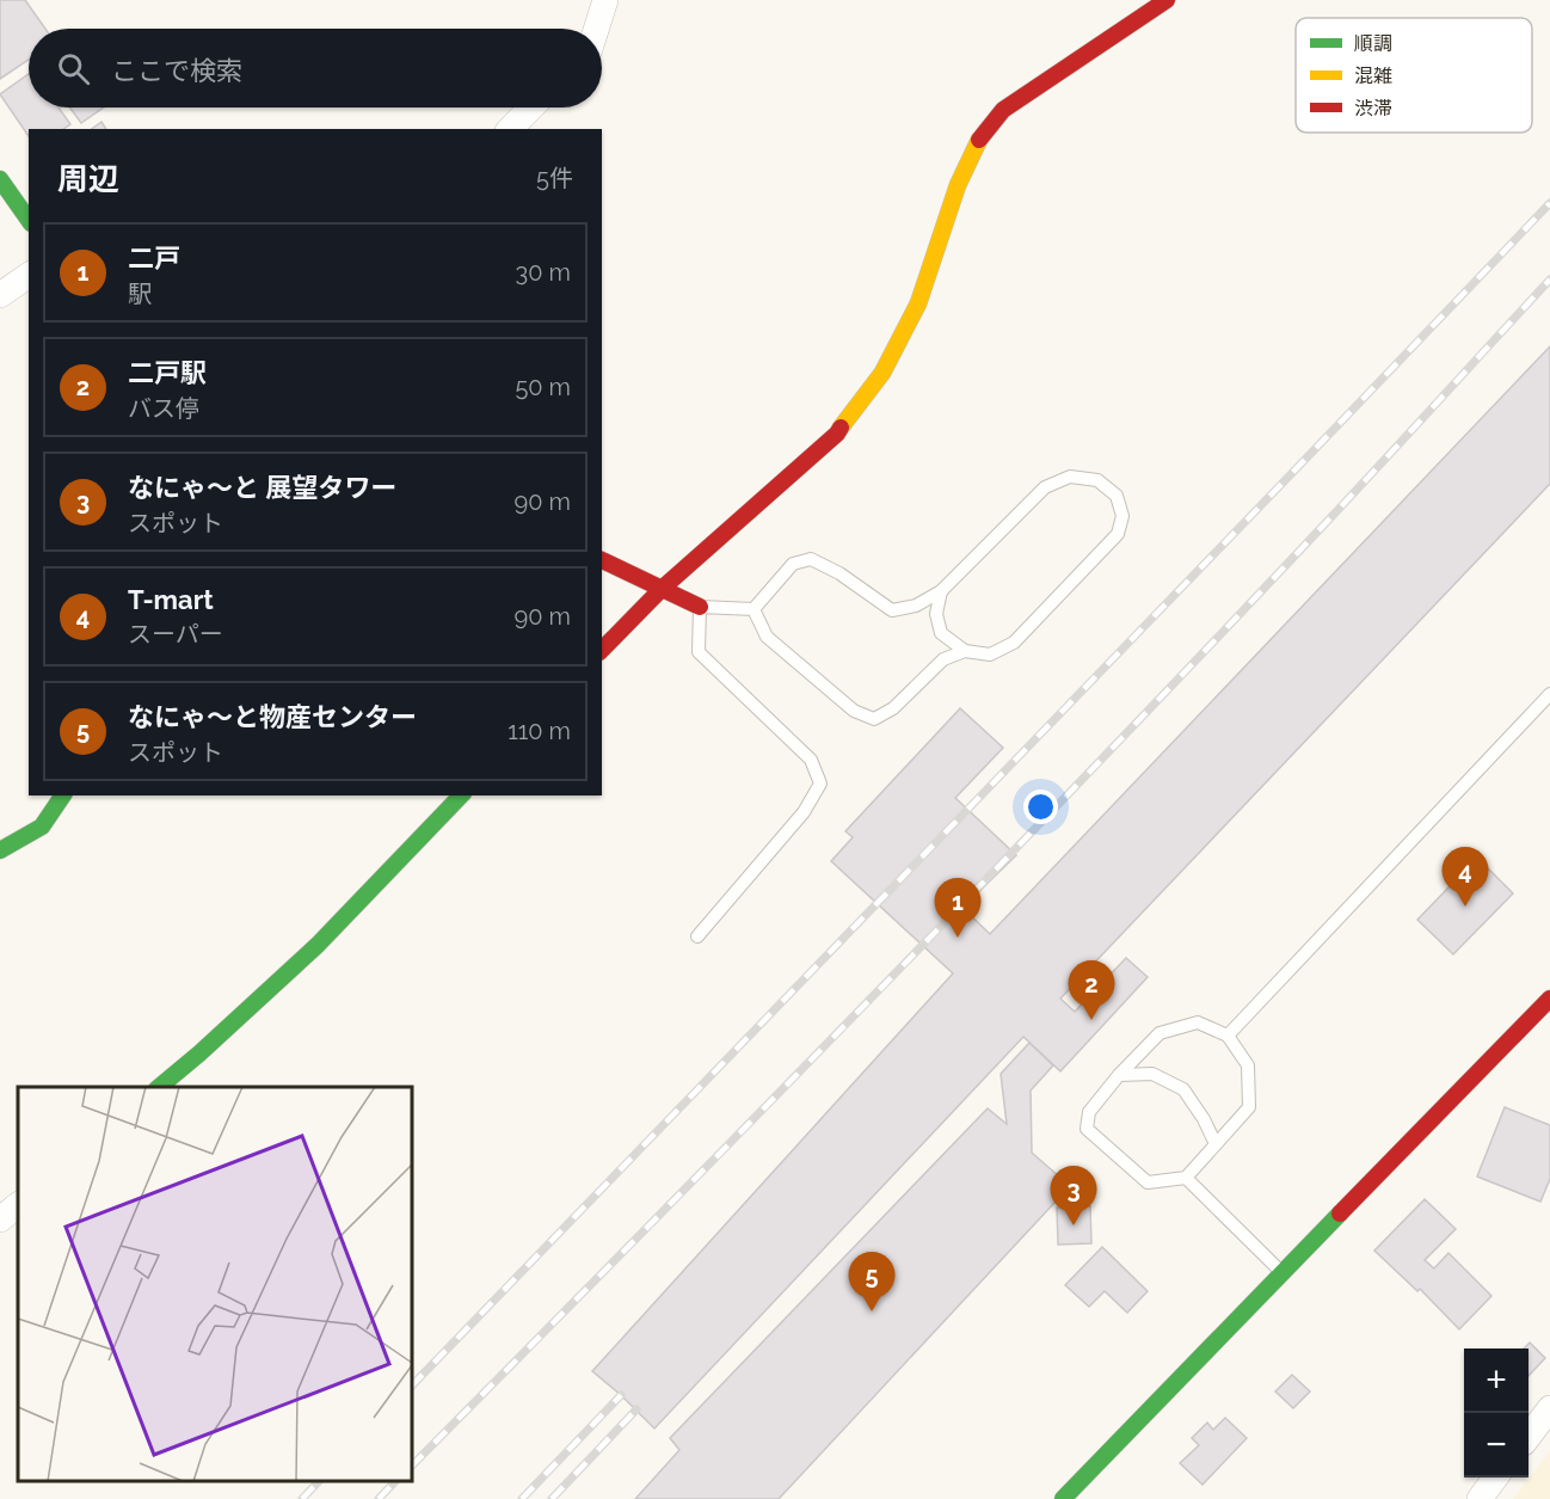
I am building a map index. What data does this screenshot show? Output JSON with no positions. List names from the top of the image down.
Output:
{
  "legend": ["順調", "混雑", "渋滞"],
  "page": {
    "search": "ここで検索",
    "heading": ["周辺", "5件"],
    "list": [
      {
        "mark": "1",
        "name": "二戸",
        "note": "駅",
        "value": "30 m"
      },
      {
        "mark": "2",
        "name": "二戸駅",
        "note": "バス停",
        "value": "50 m"
      },
      {
        "mark": "3",
        "name": "なにゃ～と 展望タワー",
        "note": "スポット",
        "value": "90 m"
      },
      {
        "mark": "4",
        "name": "T-mart",
        "note": "スーパー",
        "value": "90 m"
      },
      {
        "mark": "5",
        "name": "なにゃ～と物産センター",
        "note": "スポット",
        "value": "110 m"
      }
    ],
    "pins": [
      "4",
      "1",
      "2",
      "3",
      "5"
    ],
    "map_buttons": ["+", "−"]
  }
}
